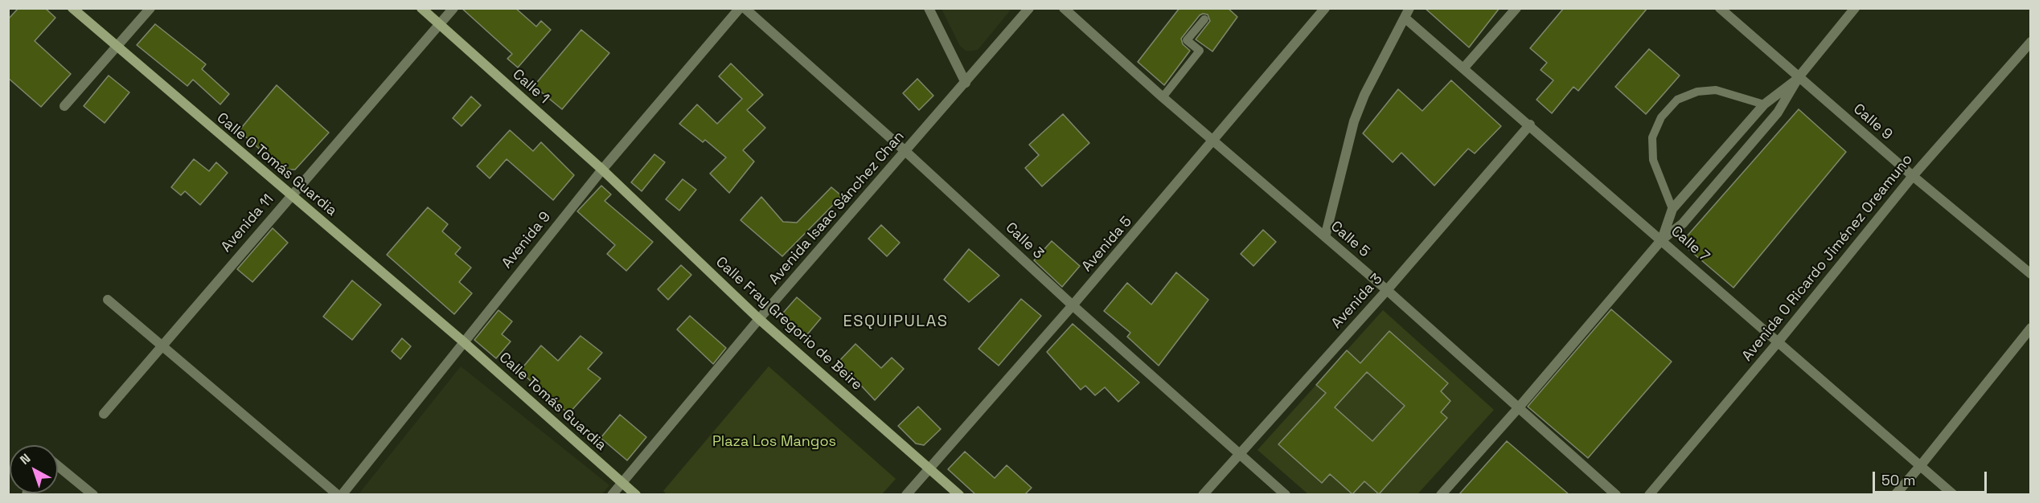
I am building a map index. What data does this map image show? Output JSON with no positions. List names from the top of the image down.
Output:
{
  "streets": {
    "street": [
      "Calle 1",
      "Calle 9",
      "Calle 0 Tomás Guardia",
      "Avenida Isaac Sánchez Chan",
      "Avenida 11",
      "Calle 5",
      "Avenida 9",
      "Calle 3",
      "Avenida 5",
      "Calle 7",
      "Avenida 0 Ricardo Jiménez Oreamuno",
      "Avenida 3",
      "Calle Fray Gregorio de Beire",
      "Calle Tomás Guardia"
    ]
  },
  "crossings": [
    ["Calle 1", "Avenida 11"],
    ["Calle 1", "Avenida 9"],
    ["Calle 1", "Calle Fray Gregorio de Beire"],
    ["Calle 9", "Avenida 0 Ricardo Jiménez Oreamuno"],
    ["Calle 0 Tomás Guardia", "Avenida 11"],
    ["Calle 0 Tomás Guardia", "Avenida 9"],
    ["Calle 0 Tomás Guardia", "Calle Tomás Guardia"],
    ["Avenida Isaac Sánchez Chan", "Calle 3"],
    ["Avenida Isaac Sánchez Chan", "Calle Fray Gregorio de Beire"],
    ["Avenida Isaac Sánchez Chan", "Calle Tomás Guardia"],
    ["Calle 5", "Avenida 5"],
    ["Calle 5", "Avenida 3"],
    ["Avenida 9", "Calle Fray Gregorio de Beire"],
    ["Avenida 9", "Calle Tomás Guardia"],
    ["Calle 3", "Avenida 5"],
    ["Calle 3", "Avenida 3"],
    ["Avenida 5", "Calle Fray Gregorio de Beire"],
    ["Calle 7", "Avenida 0 Ricardo Jiménez Oreamuno"],
    ["Calle 7", "Avenida 3"]
  ],
  "districts": ["ESQUIPULAS"],
  "parks": ["Plaza Los Mangos"],
  "scale_bar": "50 m",
  "north": "top left"
}
